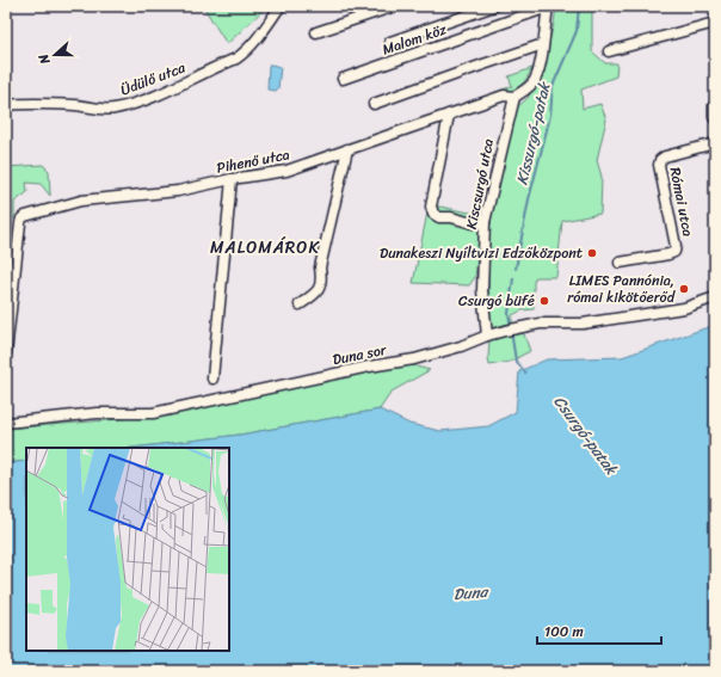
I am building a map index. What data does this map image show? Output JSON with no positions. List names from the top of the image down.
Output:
{
  "streets": {
    "street": [
      "Malom köz",
      "Üdülő utca",
      "Pihenő utca",
      "Kiscsurgó utca",
      "Római utca",
      "Duna sor"
    ]
  },
  "crossings": [
    ["Pihenő utca", "Kiscsurgó utca"],
    ["Kiscsurgó utca", "Duna sor"]
  ],
  "districts": ["MALOMÁROK"],
  "water": ["Kissurgó-patak", "Csurgó-patak", "Duna"],
  "places": ["Dunakeszi Nyíltvizi Edzőközpont", "LIMES Pannónia, római kikötőerőd", "Csurgó büfé"],
  "scale_bar": "100 m",
  "north": "left"
}
